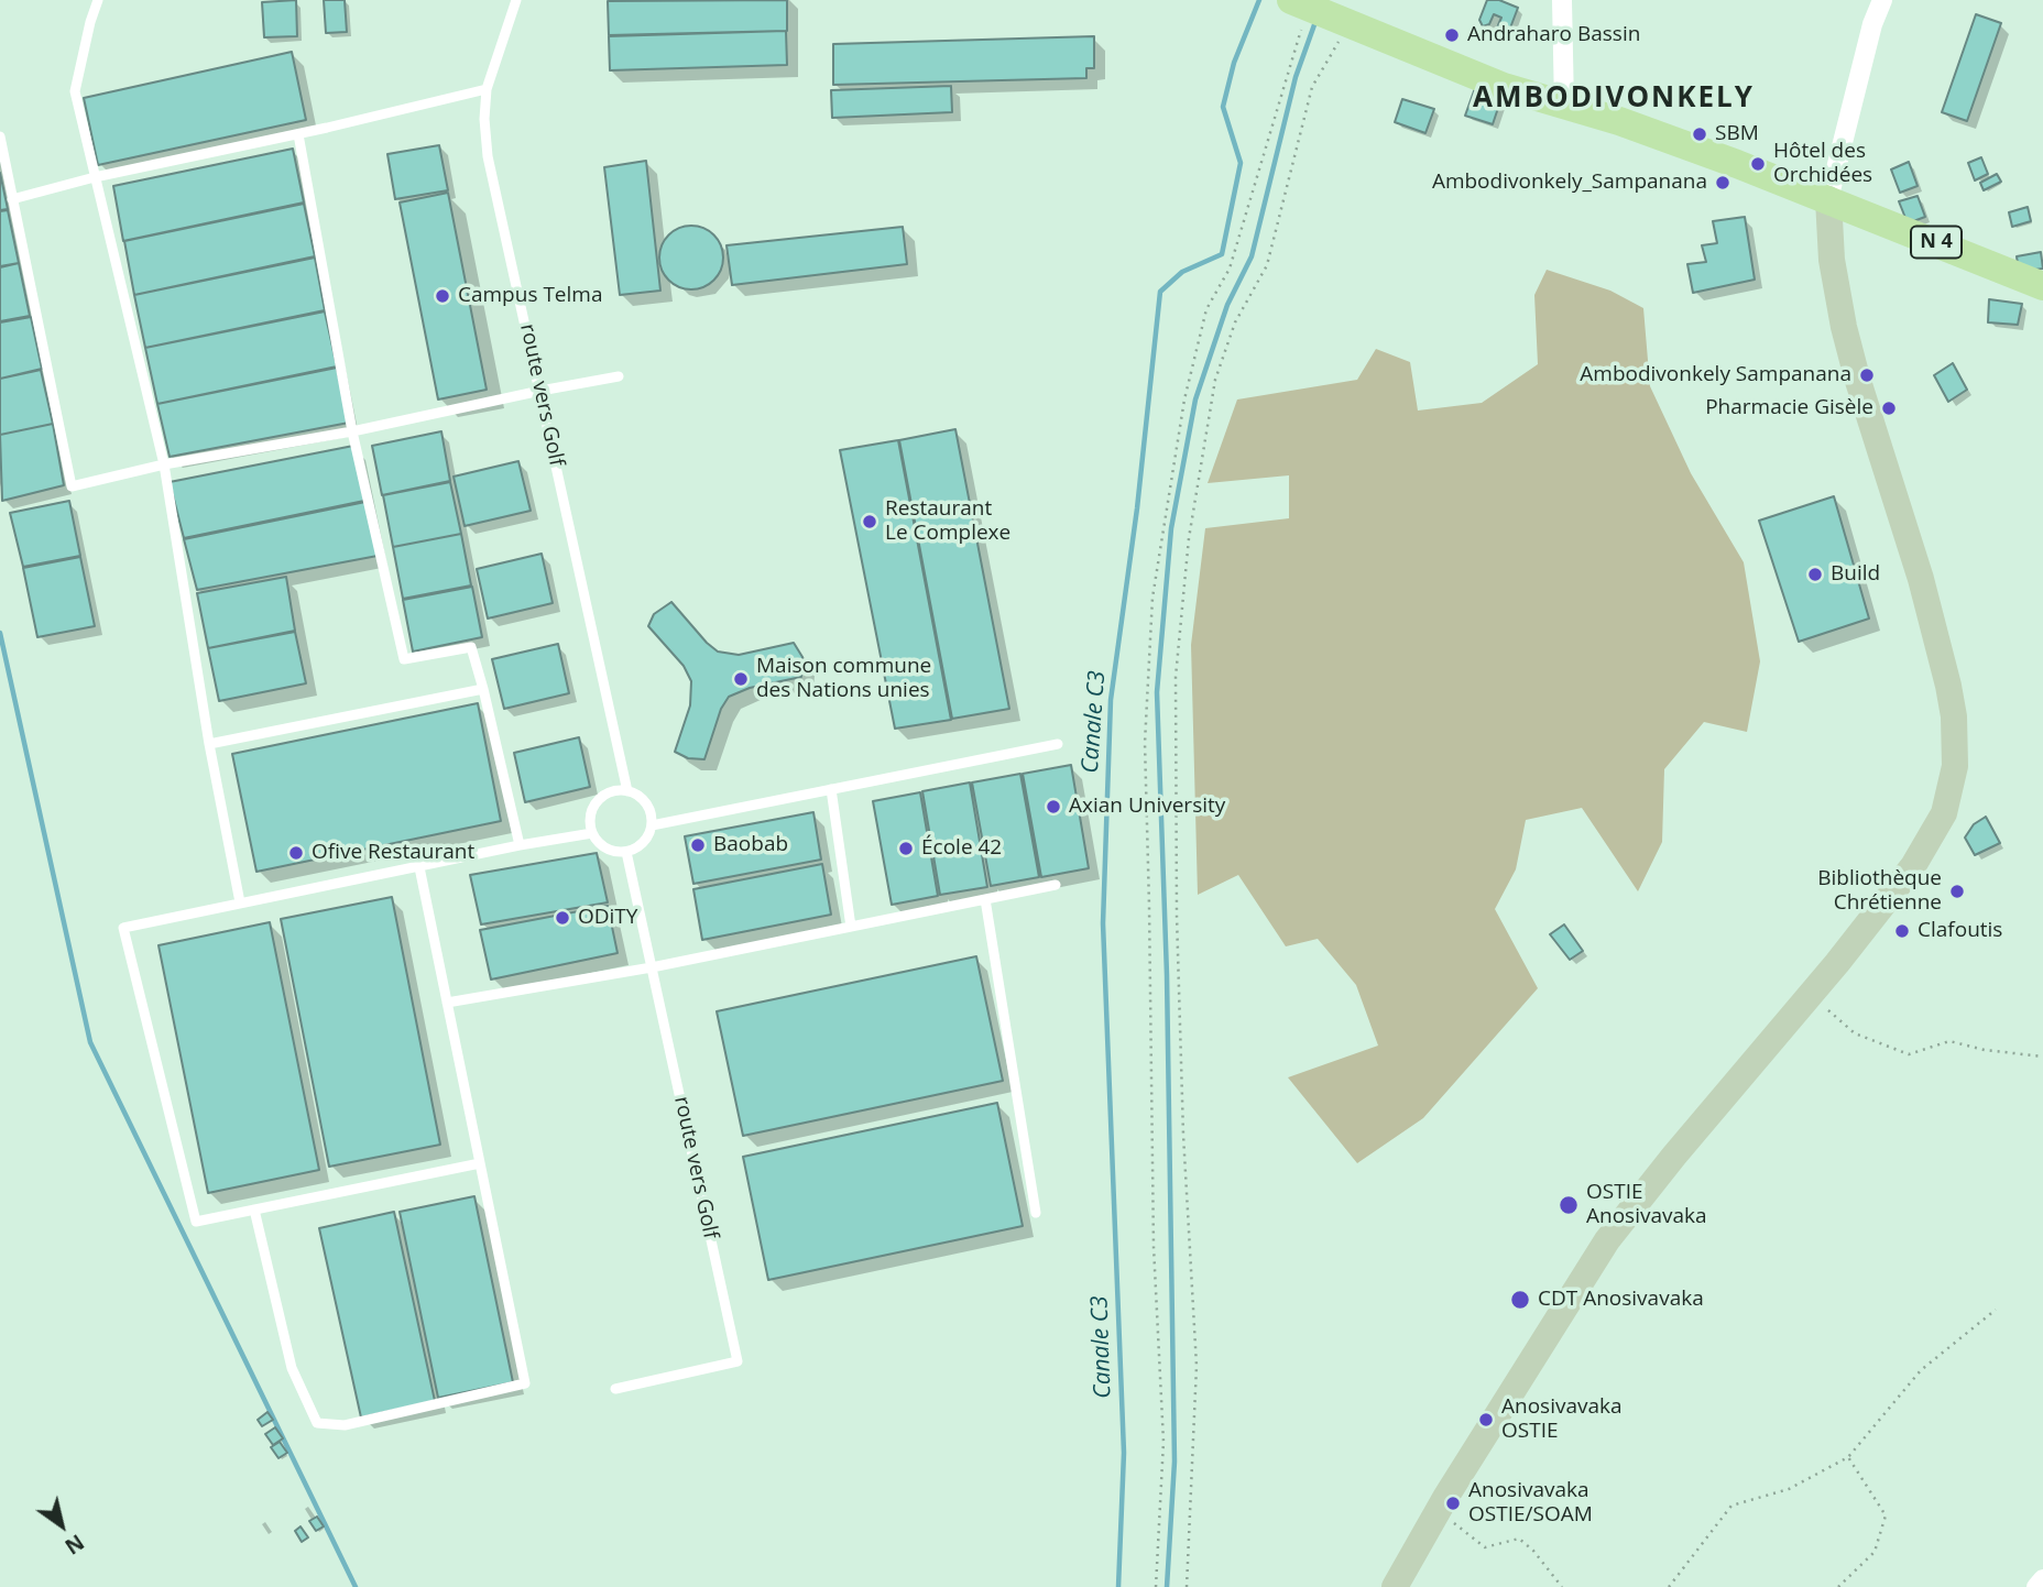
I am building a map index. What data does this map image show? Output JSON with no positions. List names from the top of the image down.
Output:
{
  "streets": {
    "main road": ["N 4"],
    "lane": ["route vers Golf"]
  },
  "districts": ["AMBODIVONKELY"],
  "water": ["Canale C3"],
  "places": [
    "Andraharo Bassin",
    "SBM",
    "Hôtel des Orchidées",
    "Ambodivonkely_Sampanana",
    "Campus Telma",
    "Ambodivonkely Sampanana",
    "Pharmacie Gisèle",
    "Restaurant Le Complexe",
    "Build",
    "Maison commune des Nations unies",
    "Axian University",
    "Baobab",
    "École 42",
    "Ofive Restaurant",
    "Bibliothèque Chrétienne",
    "ODiTY",
    "Clafoutis",
    "OSTIE Anosivavaka",
    "CDT Anosivavaka",
    "Anosivavaka OSTIE",
    "Anosivavaka OSTIE/SOAM"
  ],
  "north": "bottom right"
}
